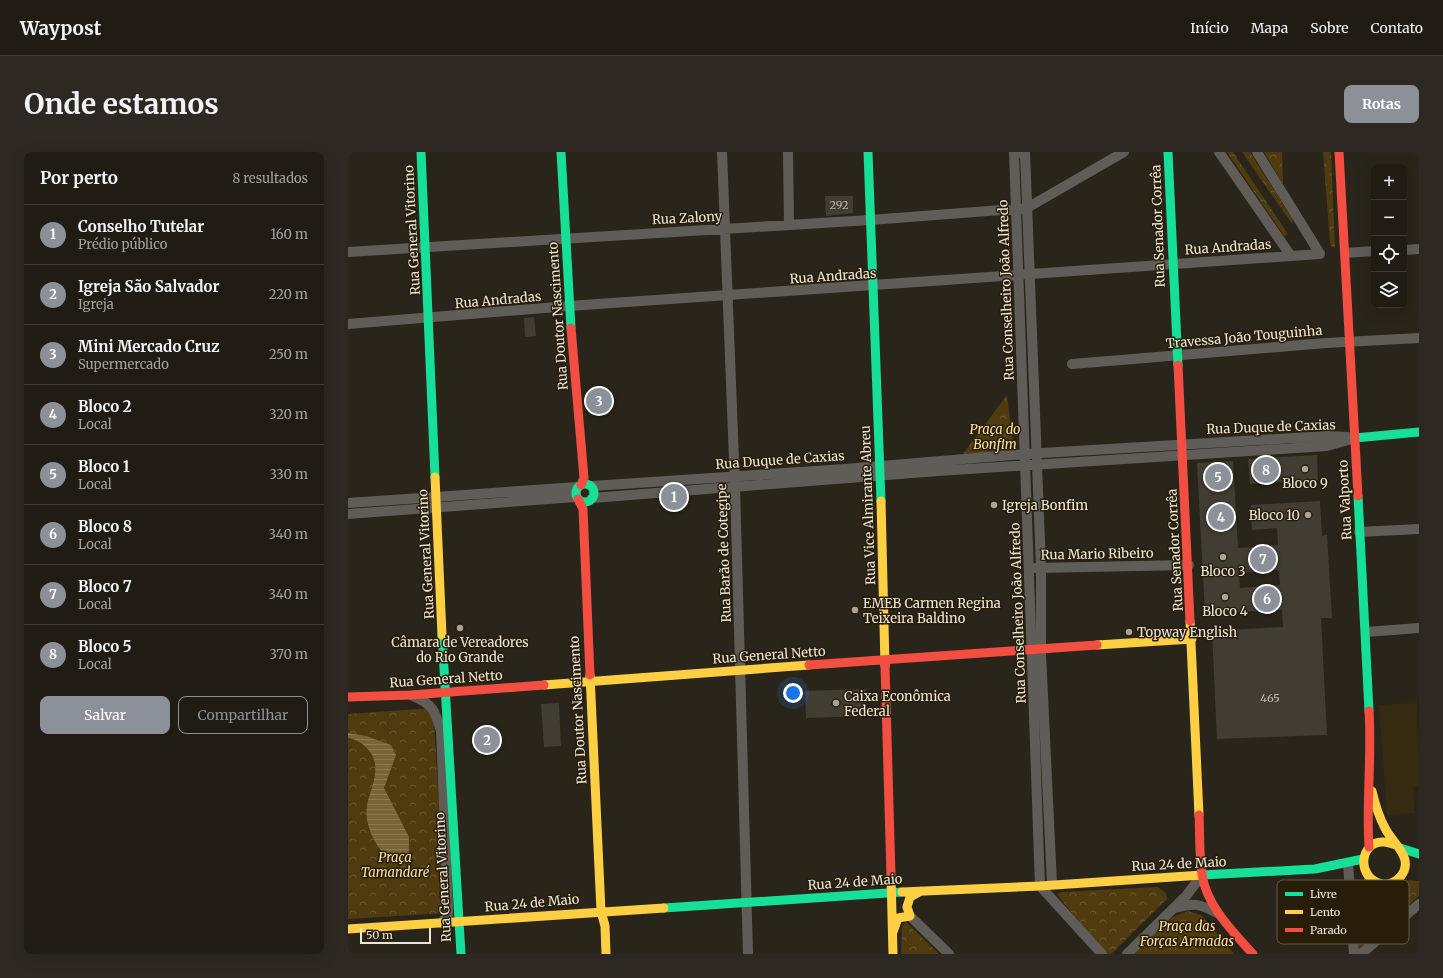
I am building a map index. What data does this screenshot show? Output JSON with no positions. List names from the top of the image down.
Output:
{
  "streets": {
    "main road": [
      "Rua Senador Corrêa",
      "Rua General Vitorino",
      "Rua Doutor Nascimento",
      "Rua Valporto",
      "Rua Vice Almirante Abreu",
      "Rua General Netto",
      "Rua 24 de Maio"
    ],
    "street": [
      "Rua Zalony",
      "Rua Andradas",
      "Rua Conselheiro João Alfredo",
      "Travessa João Touguinha",
      "Rua Duque de Caxias",
      "Rua Barão de Cotegipe",
      "Rua Mario Ribeiro"
    ]
  },
  "crossings": [
    ["Rua Zalony", "Rua General Vitorino"],
    ["Rua Zalony", "Rua Conselheiro João Alfredo"],
    ["Rua Zalony", "Rua Doutor Nascimento"],
    ["Rua Zalony", "Rua Vice Almirante Abreu"],
    ["Rua Zalony", "Rua Barão de Cotegipe"],
    ["Rua Senador Corrêa", "Rua Andradas"],
    ["Rua Senador Corrêa", "Travessa João Touguinha"],
    ["Rua Senador Corrêa", "Rua Duque de Caxias"],
    ["Rua Senador Corrêa", "Rua Mario Ribeiro"],
    ["Rua Senador Corrêa", "Rua General Netto"],
    ["Rua Senador Corrêa", "Rua 24 de Maio"],
    ["Rua General Vitorino", "Rua Andradas"],
    ["Rua General Vitorino", "Rua Duque de Caxias"],
    ["Rua General Vitorino", "Rua General Netto"],
    ["Rua General Vitorino", "Rua 24 de Maio"],
    ["Rua Andradas", "Rua Conselheiro João Alfredo"],
    ["Rua Andradas", "Rua Doutor Nascimento"],
    ["Rua Andradas", "Rua Vice Almirante Abreu"],
    ["Rua Andradas", "Rua Barão de Cotegipe"],
    ["Rua Conselheiro João Alfredo", "Rua Duque de Caxias"],
    ["Rua Conselheiro João Alfredo", "Rua Mario Ribeiro"],
    ["Rua Conselheiro João Alfredo", "Rua General Netto"],
    ["Rua Conselheiro João Alfredo", "Rua 24 de Maio"],
    ["Rua Doutor Nascimento", "Rua Duque de Caxias"],
    ["Rua Doutor Nascimento", "Rua General Netto"],
    ["Rua Doutor Nascimento", "Rua 24 de Maio"],
    ["Travessa João Touguinha", "Rua Valporto"],
    ["Rua Duque de Caxias", "Rua Valporto"],
    ["Rua Duque de Caxias", "Rua Vice Almirante Abreu"],
    ["Rua Duque de Caxias", "Rua Barão de Cotegipe"],
    ["Rua Vice Almirante Abreu", "Rua General Netto"],
    ["Rua Vice Almirante Abreu", "Rua 24 de Maio"],
    ["Rua Barão de Cotegipe", "Rua General Netto"],
    ["Rua Barão de Cotegipe", "Rua 24 de Maio"]
  ],
  "parks": ["Praça do Bonfim", "Praça Tamandaré", "Praça das Forças Armadas"],
  "places": [
    "Bloco 9",
    "Igreja Bonfim",
    "Bloco 10",
    "Bloco 3",
    "Bloco 4",
    "EMEB Carmen Regina Teixeira Baldino",
    "Câmara de Vereadores do Rio Grande",
    "Topway English",
    "Caixa Econômica Federal"
  ],
  "house_numbers": ["292", "465"],
  "legend": ["Livre", "Lento", "Parado"],
  "scale_bar": "50 m",
  "page": {
    "header": "Waypost",
    "nav": [
      "Início",
      "Mapa",
      "Sobre",
      "Contato"
    ],
    "buttons": [
      "Rotas",
      ["Salvar", "Compartilhar"]
    ],
    "title": "Onde estamos",
    "heading": ["Por perto", "8 resultados"],
    "map_buttons": ["+", "−"],
    "list": [
      {
        "mark": "1",
        "name": "Conselho Tutelar",
        "note": "Prédio público",
        "value": "160 m"
      },
      {
        "mark": "2",
        "name": "Igreja São Salvador",
        "note": "Igreja",
        "value": "220 m"
      },
      {
        "mark": "3",
        "name": "Mini Mercado Cruz",
        "note": "Supermercado",
        "value": "250 m"
      },
      {
        "mark": "4",
        "name": "Bloco 2",
        "note": "Local",
        "value": "320 m"
      },
      {
        "mark": "5",
        "name": "Bloco 1",
        "note": "Local",
        "value": "330 m"
      },
      {
        "mark": "6",
        "name": "Bloco 8",
        "note": "Local",
        "value": "340 m"
      },
      {
        "mark": "7",
        "name": "Bloco 7",
        "note": "Local",
        "value": "340 m"
      },
      {
        "mark": "8",
        "name": "Bloco 5",
        "note": "Local",
        "value": "370 m"
      }
    ],
    "pins": [
      "3",
      "8",
      "5",
      "1",
      "4",
      "7",
      "6",
      "2"
    ],
    "scale": "50 m"
  }
}
